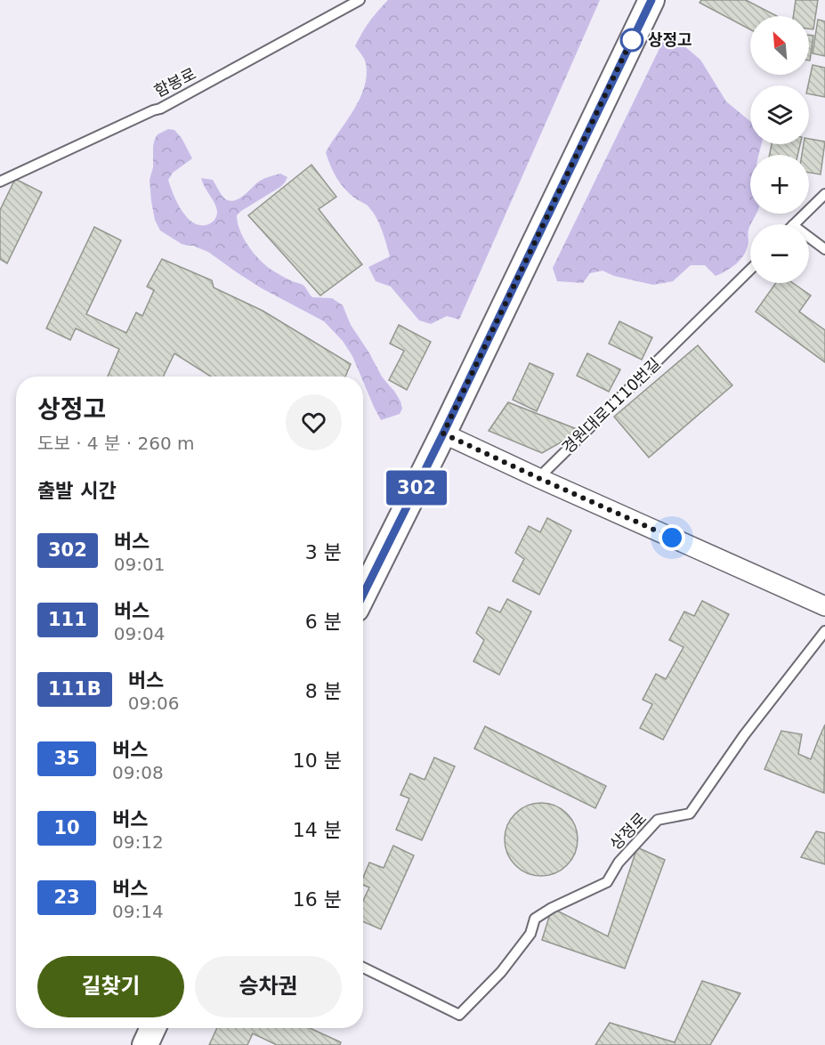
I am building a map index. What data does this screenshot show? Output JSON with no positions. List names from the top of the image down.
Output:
{
  "streets": {
    "lane": ["함봉로", "경원대로1110번길", "상정로"]
  },
  "places": ["상정고"],
  "lines": ["bus line 302"],
  "north": "top left",
  "page": {
    "on_map": "302",
    "map_buttons": ["+", "−"],
    "heading": [
      ["상정고", "도보 · 4 분 · 260 m"],
      "출발 시간"
    ],
    "list": [
      {
        "mark": "302",
        "name": "버스",
        "note": "09:01",
        "value": "3 분"
      },
      {
        "mark": "111",
        "name": "버스",
        "note": "09:04",
        "value": "6 분"
      },
      {
        "mark": "111B",
        "name": "버스",
        "note": "09:06",
        "value": "8 분"
      },
      {
        "mark": "35",
        "name": "버스",
        "note": "09:08",
        "value": "10 분"
      },
      {
        "mark": "10",
        "name": "버스",
        "note": "09:12",
        "value": "14 분"
      },
      {
        "mark": "23",
        "name": "버스",
        "note": "09:14",
        "value": "16 분"
      }
    ],
    "buttons": ["길찾기", "승차권"]
  }
}
